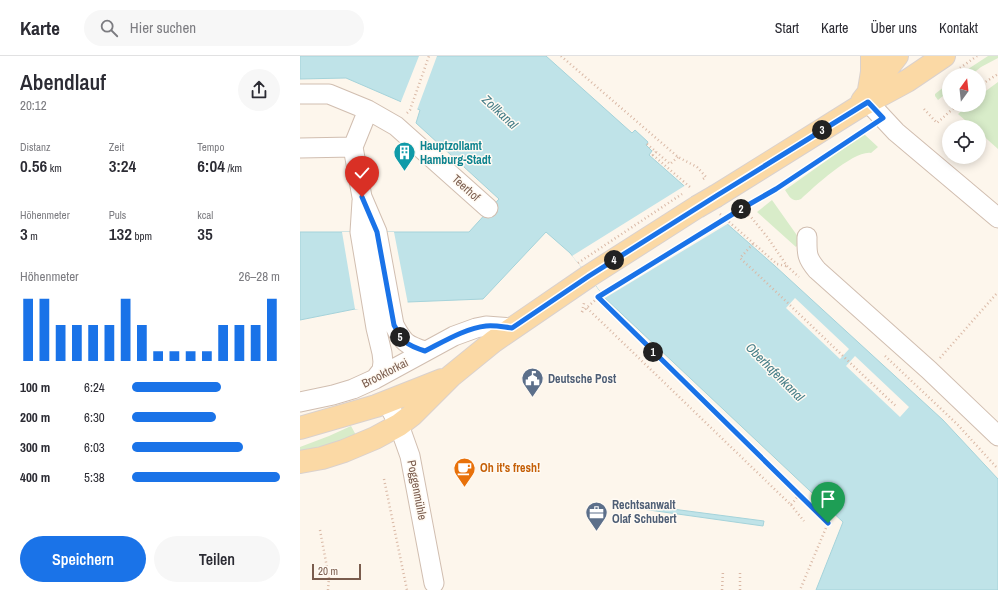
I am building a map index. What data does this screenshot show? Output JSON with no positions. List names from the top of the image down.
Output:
{
  "streets": {
    "main road": ["Brooktorkai"],
    "street": ["Teerhof", "Poggenmühle"]
  },
  "crossings": [
    ["Brooktorkai", "Poggenmühle"]
  ],
  "water": ["Zollkanal", "Oberhafenkanal"],
  "places": {
    "building": ["Hauptzollamt Hamburg-Stadt"],
    "public building": ["Deutsche Post"],
    "cafe": ["Oh it's fresh!"],
    "office": ["Rechtsanwalt Olaf Schubert"]
  },
  "scale_bar": "20 m",
  "north": "top",
  "page": {
    "header": "Karte",
    "search": "Hier suchen",
    "nav": [
      "Start",
      "Karte",
      "Über uns",
      "Kontakt"
    ],
    "heading": ["Abendlauf", "20:12"],
    "pins": [
      "3",
      "2",
      "4",
      "5",
      "1"
    ],
    "stats": [
      ["Distanz", "0.56 km"],
      ["Zeit", "3:24"],
      ["Tempo", "6:04 /km"],
      ["Höhenmeter", "3 m"],
      ["Puls", "132 bpm"],
      ["kcal", "35"]
    ],
    "chart": ["Höhenmeter", "26–28 m"],
    "list": [
      {
        "name": "100 m",
        "note": "6:24"
      },
      {
        "name": "200 m",
        "note": "6:30"
      },
      {
        "name": "300 m",
        "note": "6:03"
      },
      {
        "name": "400 m",
        "note": "5:38"
      }
    ],
    "buttons": ["Speichern", "Teilen"],
    "scale": "20 m"
  }
}
